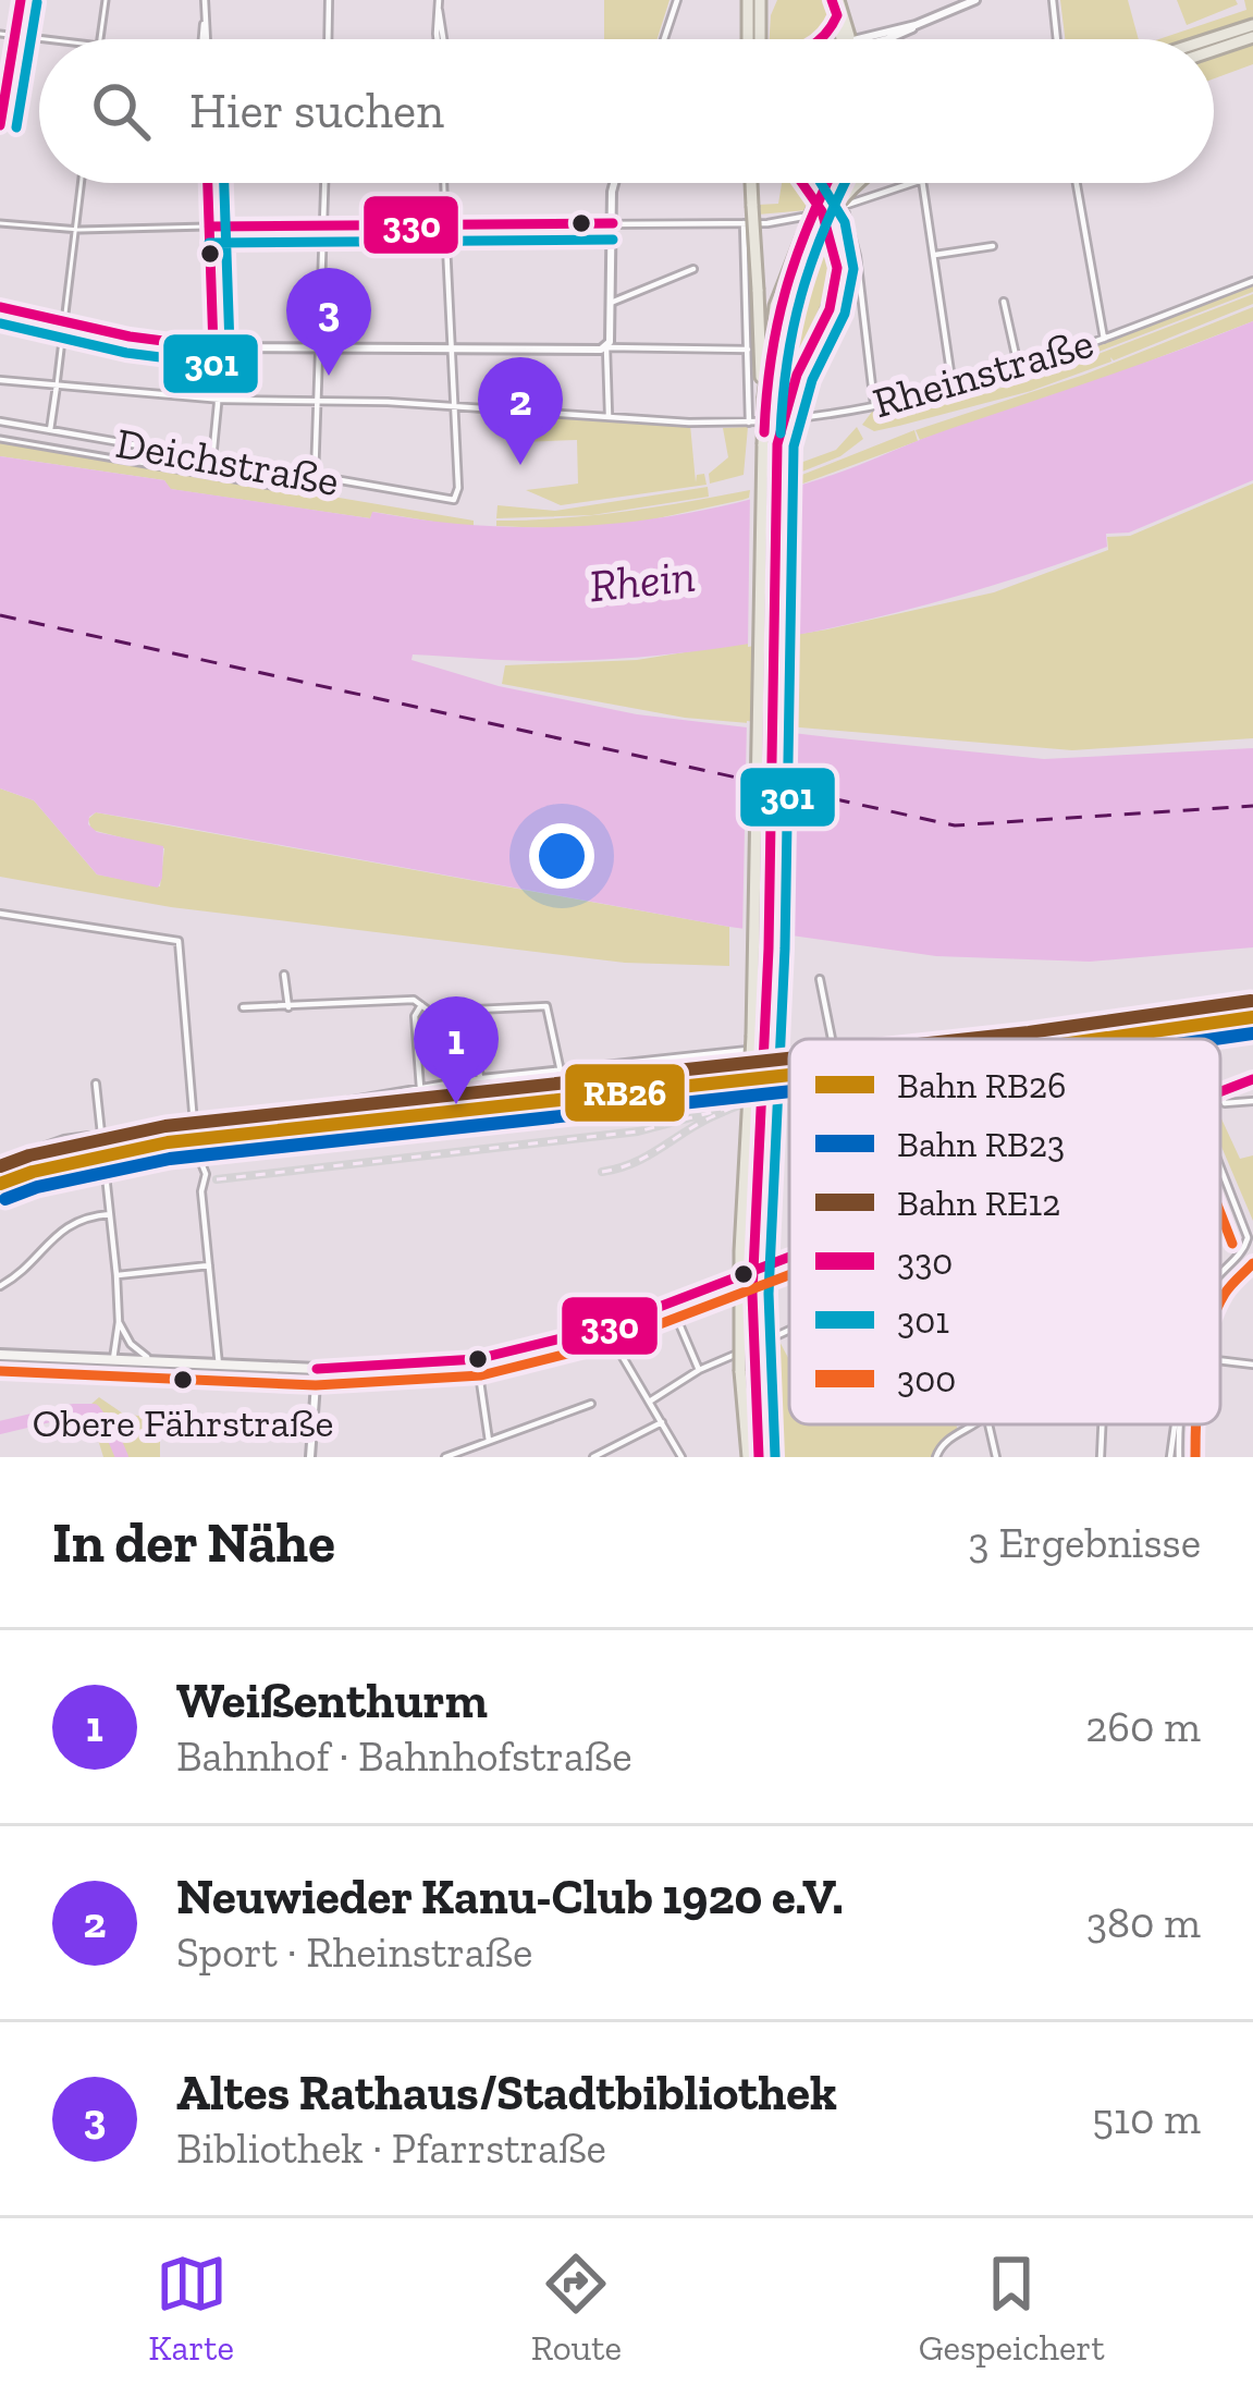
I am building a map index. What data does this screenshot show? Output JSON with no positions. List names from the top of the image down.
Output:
{
  "streets": {
    "street": ["Rheinstraße", "Deichstraße"]
  },
  "crossings": [
    ["Rheinstraße", "Deichstraße"]
  ],
  "water": ["Rhein"],
  "places": ["Obere Fährstraße"],
  "lines": [
    "transit line 330",
    "transit line 301",
    "rail line RE12",
    "rail line RB26",
    "rail line RB23",
    "transit line 300"
  ],
  "legend": [
    "Bahn RB26",
    "Bahn RB23",
    "Bahn RE12",
    "330",
    "301",
    "300"
  ],
  "page": {
    "search": "Hier suchen",
    "pins": ["3", "2", "1"],
    "heading": ["In der Nähe", "3 Ergebnisse"],
    "list": [
      {
        "mark": "1",
        "name": "Weißenthurm",
        "note": "Bahnhof · Bahnhofstraße",
        "value": "260 m"
      },
      {
        "mark": "2",
        "name": "Neuwieder Kanu-Club 1920 e.V.",
        "note": "Sport · Rheinstraße",
        "value": "380 m"
      },
      {
        "mark": "3",
        "name": "Altes Rathaus/Stadtbibliothek",
        "note": "Bibliothek · Pfarrstraße",
        "value": "510 m"
      }
    ],
    "nav": ["Karte", "Route", "Gespeichert"]
  }
}
